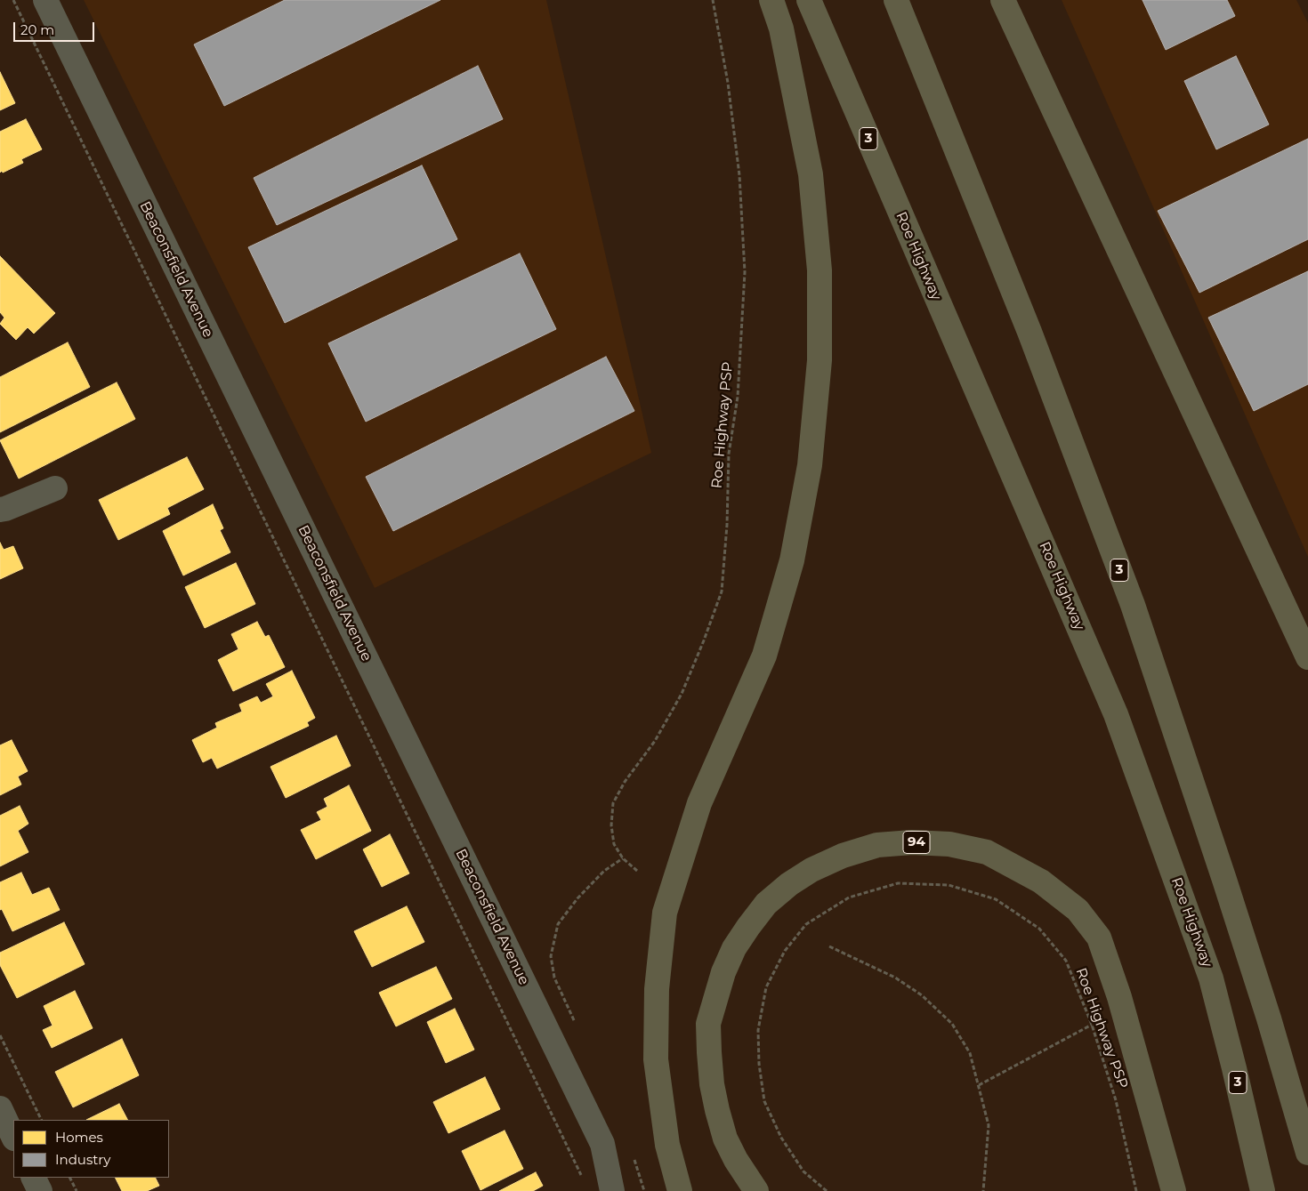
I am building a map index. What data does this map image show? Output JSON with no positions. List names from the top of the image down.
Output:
{
  "streets": {
    "highway": ["3", "Roe Highway", "94"],
    "street": ["Beaconsfield Avenue"],
    "path": ["Roe Highway PSP"]
  },
  "legend": ["Homes", "Industry"],
  "scale_bar": "20 m"
}
